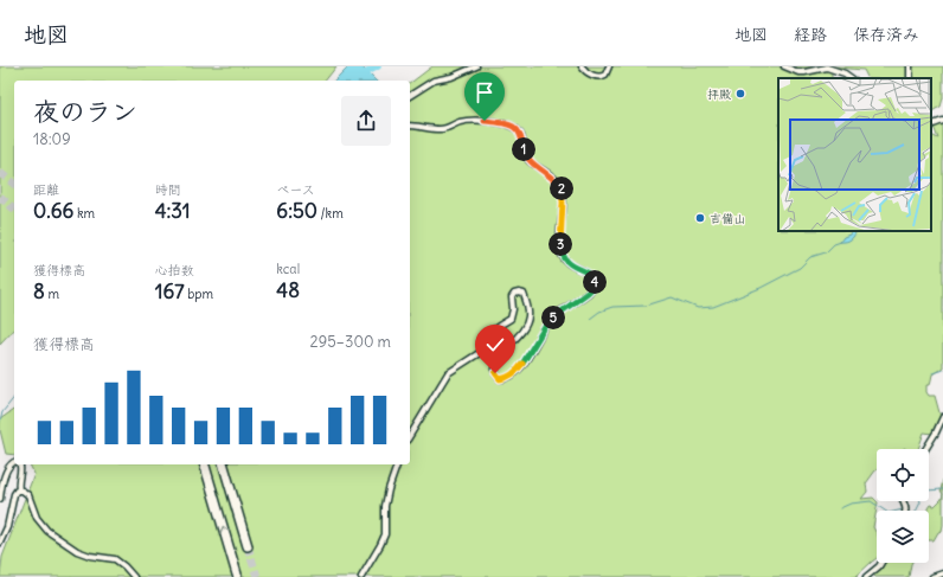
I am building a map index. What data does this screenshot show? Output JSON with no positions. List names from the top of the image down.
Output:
{
  "places": ["拝殿", "吉備山"],
  "page": {
    "header": "地図",
    "nav": ["地図", "経路", "保存済み"],
    "heading": ["夜のラン", "18:09"],
    "pins": [
      "1",
      "2",
      "3",
      "4",
      "5"
    ],
    "stats": [
      ["距離", "0.66 km"],
      ["時間", "4:31"],
      ["ペース", "6:50 /km"],
      ["獲得標高", "8 m"],
      ["心拍数", "167 bpm"],
      ["kcal", "48"]
    ],
    "chart": ["獲得標高", "295–300 m"]
  }
}
